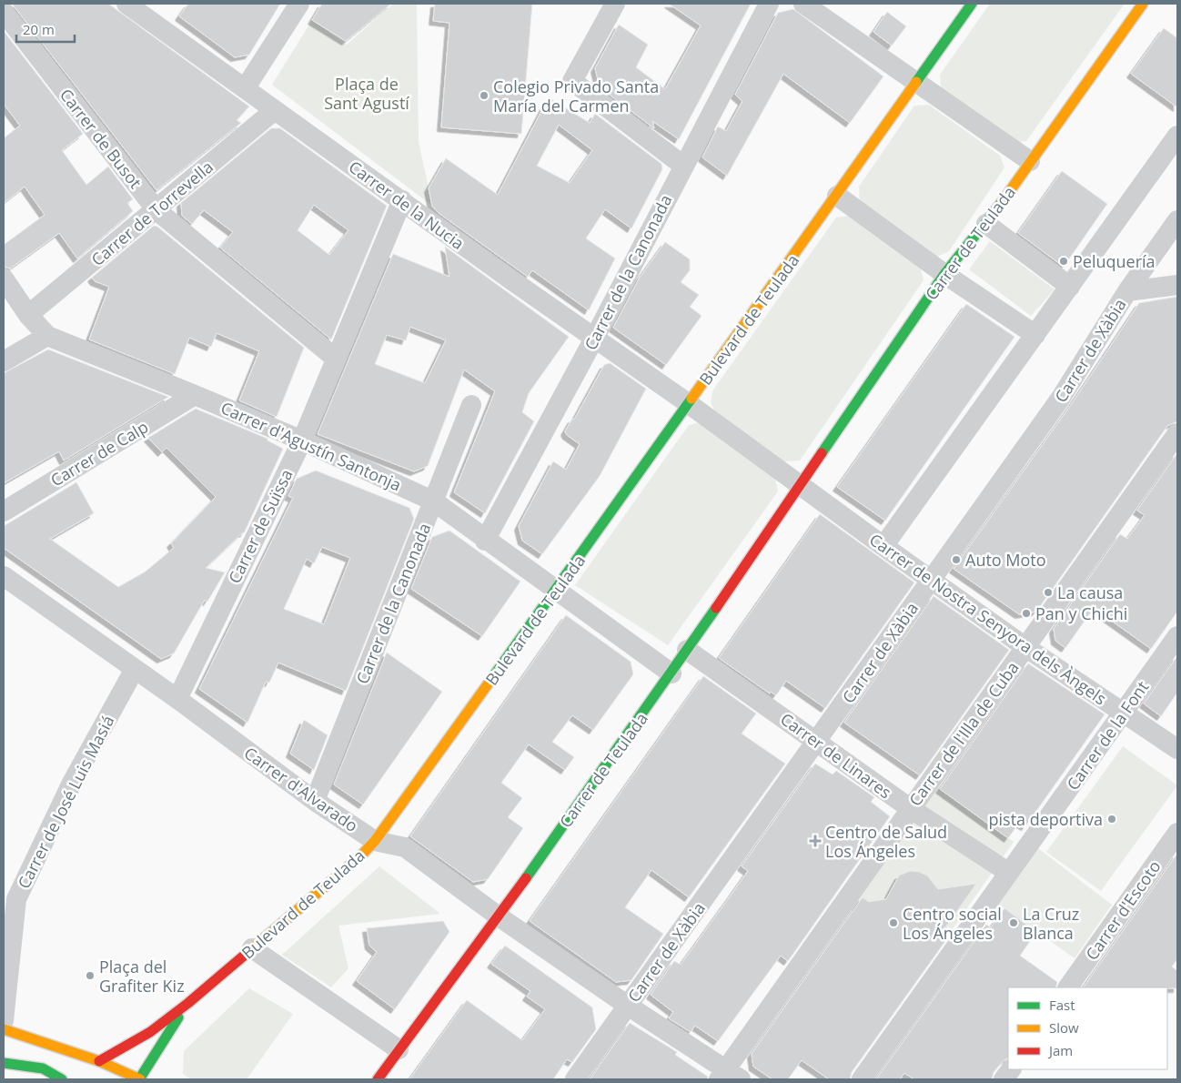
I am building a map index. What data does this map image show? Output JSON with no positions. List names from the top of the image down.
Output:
{
  "streets": {
    "main road": ["Carrer de Teulada", "Bulevard de Teulada"],
    "street": [
      "Carrer de Busot",
      "Carrer de la Nucia",
      "Carrer de Torrevella",
      "Carrer de la Canonada",
      "Carrer de Xàbia",
      "Carrer d'Agustín Santonja",
      "Carrer de Calp",
      "Carrer de Suïssa",
      "Carrer de Nostra Senyora dels Àngels",
      "Carrer de l'Illa de Cuba",
      "Carrer de la Font",
      "Carrer de Linares",
      "Carrer d'Alvarado",
      "Carrer de José Luis Masiá",
      "Carrer d'Escoto"
    ]
  },
  "crossings": [
    ["Carrer de Busot", "Carrer de Torrevella"],
    ["Carrer de Busot", "Carrer de Suïssa"],
    ["Carrer de la Nucia", "Carrer de Torrevella"],
    ["Carrer de la Nucia", "Carrer de la Canonada"],
    ["Carrer de la Nucia", "Bulevard de Teulada"],
    ["Carrer de la Nucia", "Carrer de Suïssa"],
    ["Carrer de Teulada", "Carrer d'Agustín Santonja"],
    ["Carrer de Teulada", "Carrer de Nostra Senyora dels Àngels"],
    ["Carrer de Teulada", "Carrer de Linares"],
    ["Carrer de Teulada", "Carrer d'Alvarado"],
    ["Carrer de la Canonada", "Carrer d'Agustín Santonja"],
    ["Carrer de la Canonada", "Carrer d'Alvarado"],
    ["Bulevard de Teulada", "Carrer d'Agustín Santonja"],
    ["Bulevard de Teulada", "Carrer d'Alvarado"],
    ["Carrer de Xàbia", "Carrer de Nostra Senyora dels Àngels"],
    ["Carrer de Xàbia", "Carrer de Linares"],
    ["Carrer de Xàbia", "Carrer d'Alvarado"],
    ["Carrer d'Agustín Santonja", "Carrer de Calp"],
    ["Carrer d'Agustín Santonja", "Carrer de Suïssa"],
    ["Carrer de Suïssa", "Carrer d'Alvarado"],
    ["Carrer de Nostra Senyora dels Àngels", "Carrer de l'Illa de Cuba"],
    ["Carrer de Nostra Senyora dels Àngels", "Carrer de la Font"],
    ["Carrer de l'Illa de Cuba", "Carrer de Linares"],
    ["Carrer de l'Illa de Cuba", "Carrer d'Alvarado"],
    ["Carrer de la Font", "Carrer de Linares"],
    ["Carrer d'Alvarado", "Carrer de José Luis Masiá"]
  ],
  "parks": ["Plaça de Sant Agustí"],
  "places": {
    "other": [
      "Colegio Privado Santa María del Carmen",
      "Peluquería",
      "Auto Moto",
      "La causa",
      "Pan y Chichi",
      "pista deportiva",
      "Centro social Los Ángeles",
      "La Cruz Blanca",
      "Plaça del Grafiter Kiz"
    ],
    "health": ["Centro de Salud Los Ángeles"]
  },
  "legend": ["Fast", "Slow", "Jam"],
  "scale_bar": "20 m"
}
